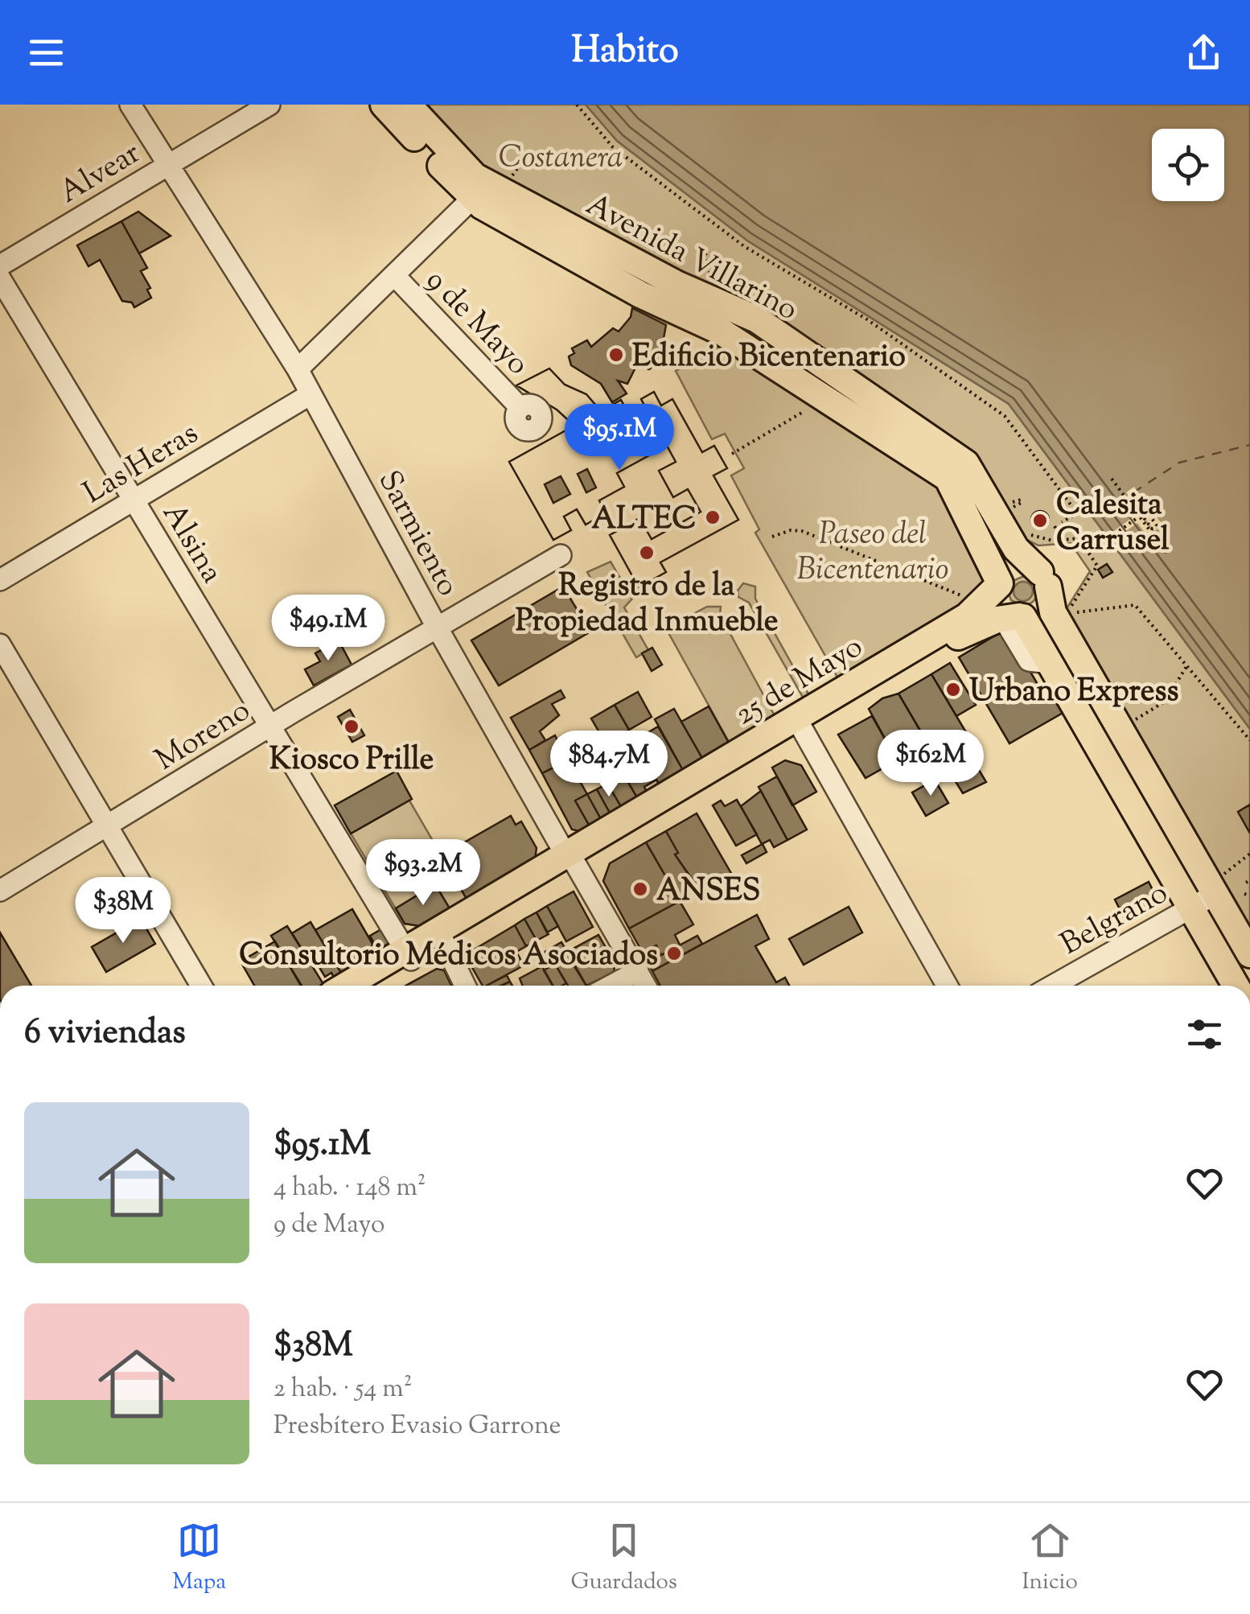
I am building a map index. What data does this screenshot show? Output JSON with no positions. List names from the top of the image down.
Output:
{
  "streets": {
    "main road": ["Avenida Villarino", "25 de Mayo"],
    "street": [
      "Alvear",
      "9 de Mayo",
      "Las Heras",
      "Sarmiento",
      "Alsina",
      "Moreno",
      "Belgrano"
    ]
  },
  "crossings": [
    ["Alvear", "Sarmiento"],
    ["Avenida Villarino", "25 de Mayo"],
    ["Avenida Villarino", "Belgrano"],
    ["Las Heras", "Sarmiento"],
    ["Las Heras", "Alsina"],
    ["Sarmiento", "25 de Mayo"],
    ["Sarmiento", "Moreno"],
    ["Alsina", "25 de Mayo"],
    ["Alsina", "Moreno"]
  ],
  "parks": ["Costanera", "Paseo del Bicentenario"],
  "places": [
    "Edificio Bicentenario",
    "ALTEC",
    "Calesita Carrusel",
    "Registro de la Propiedad Inmueble",
    "Urbano Express",
    "Kiosco Prille",
    "ANSES",
    "Consultorio Médicos Asociados"
  ],
  "page": {
    "header": "Habito",
    "price": [
      "$95.1M",
      "$49.1M",
      "$162M",
      "$84.7M",
      "$93.2M",
      "$38M"
    ],
    "heading": "6 viviendas",
    "list": [
      {
        "name": "$95.1M",
        "note": "4 hab. · 148 m² · 9 de Mayo"
      },
      {
        "name": "$38M",
        "note": "2 hab. · 54 m² · Presbítero Evasio Garrone"
      }
    ],
    "tabs": ["Mapa", "Guardados", "Inicio"]
  }
}
